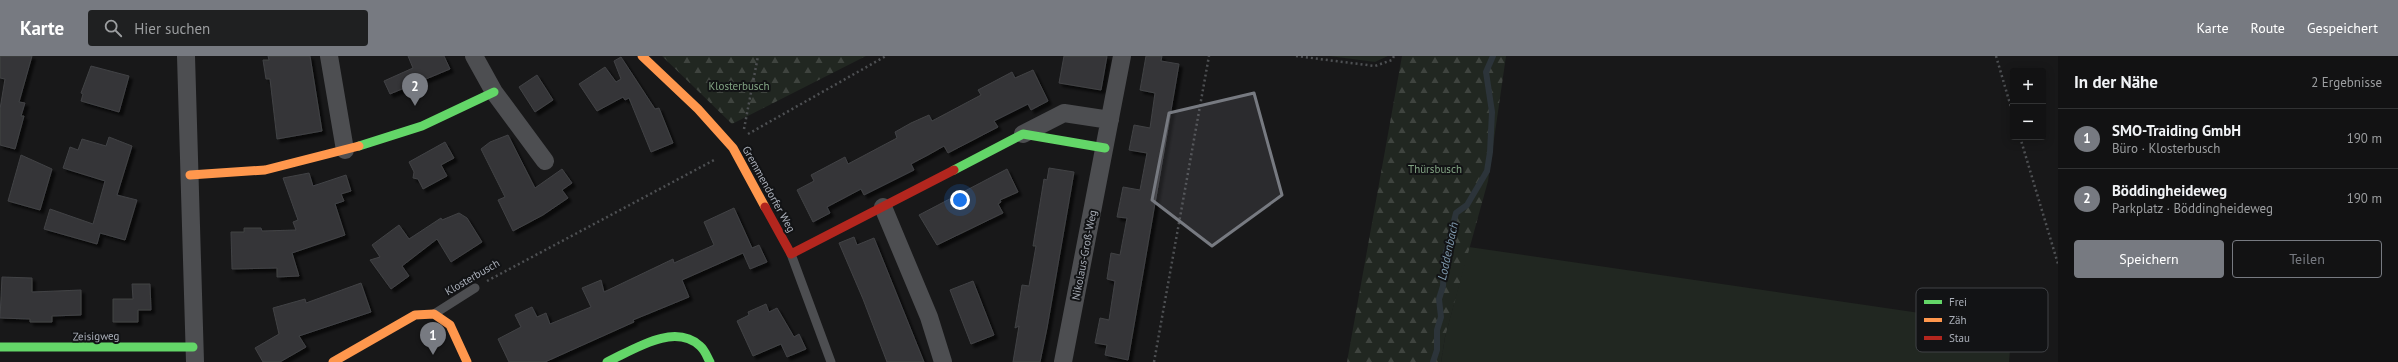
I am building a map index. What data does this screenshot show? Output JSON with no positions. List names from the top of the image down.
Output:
{
  "streets": {
    "street": [
      "Gremmendorfer Weg",
      "Nikolaus-Groß-Weg",
      "Klosterbusch",
      "Zeisigweg"
    ]
  },
  "crossings": [
    ["Gremmendorfer Weg", "Klosterbusch"]
  ],
  "water": ["Loddenbach"],
  "parks": ["Klosterbusch", "Thürsbusch"],
  "legend": ["Frei", "Zäh", "Stau"],
  "page": {
    "header": "Karte",
    "search": "Hier suchen",
    "nav": ["Karte", "Route", "Gespeichert"],
    "heading": ["In der Nähe", "2 Ergebnisse"],
    "map_buttons": ["+", "−"],
    "pins": ["2", "1"],
    "list": [
      {
        "mark": "1",
        "name": "SMO-Traiding GmbH",
        "note": "Büro · Klosterbusch",
        "value": "190 m"
      },
      {
        "mark": "2",
        "name": "Böddingheideweg",
        "note": "Parkplatz · Böddingheideweg",
        "value": "190 m"
      }
    ],
    "buttons": ["Speichern", "Teilen"]
  }
}
